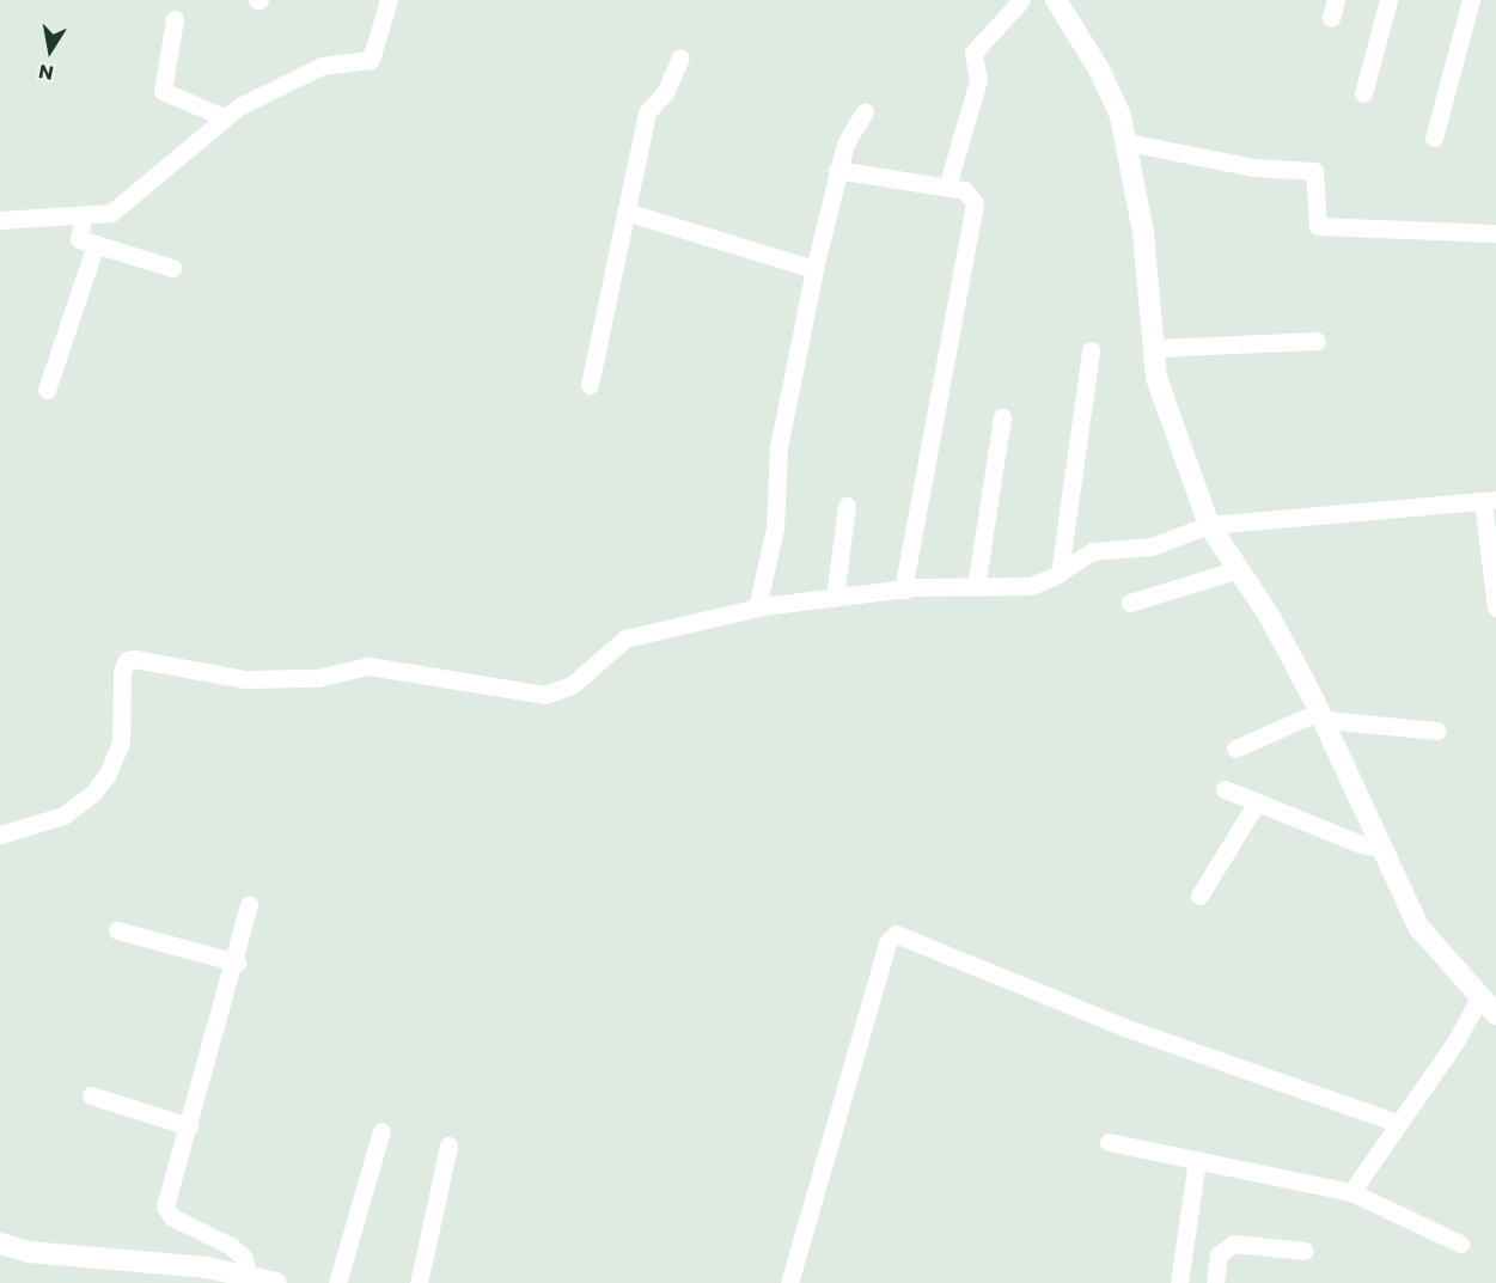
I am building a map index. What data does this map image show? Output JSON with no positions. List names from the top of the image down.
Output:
{
  "north": "bottom"
}
